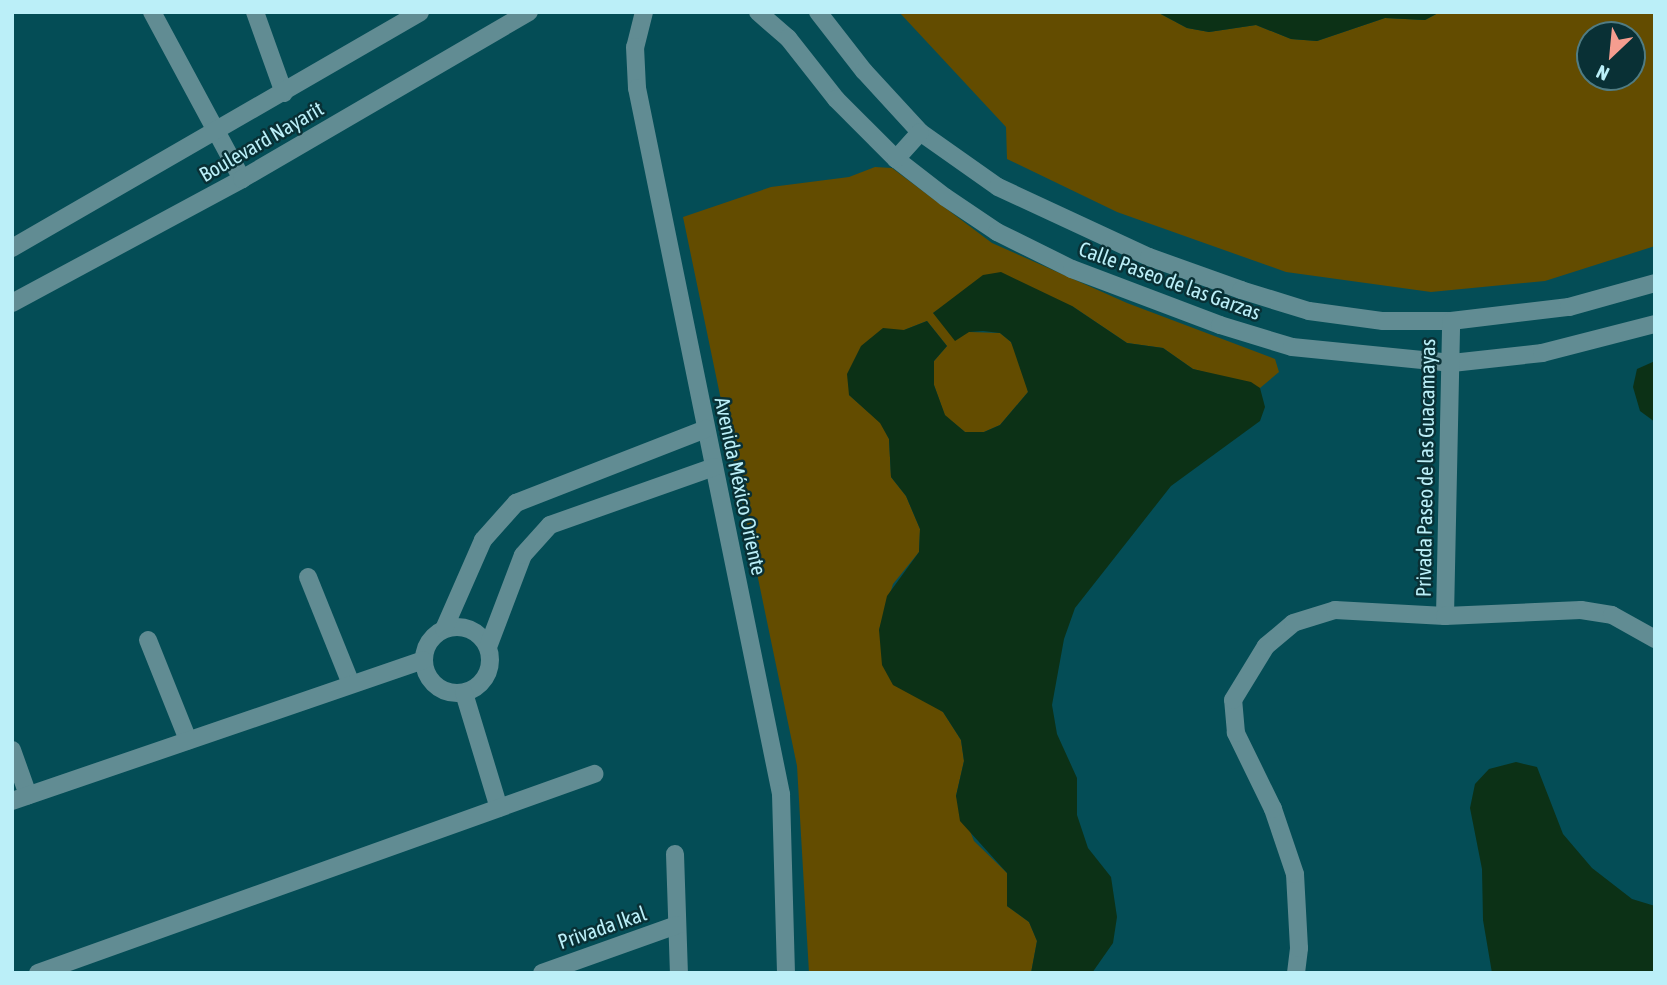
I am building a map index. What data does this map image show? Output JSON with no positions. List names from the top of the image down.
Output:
{
  "streets": {
    "street": [
      "Boulevard Nayarit",
      "Calle Paseo de las Garzas",
      "Privada Paseo de las Guacamayas",
      "Avenida México Oriente",
      "Privada Ikal"
    ]
  },
  "crossings": [
    ["Calle Paseo de las Garzas", "Privada Paseo de las Guacamayas"]
  ],
  "north": "bottom left"
}
